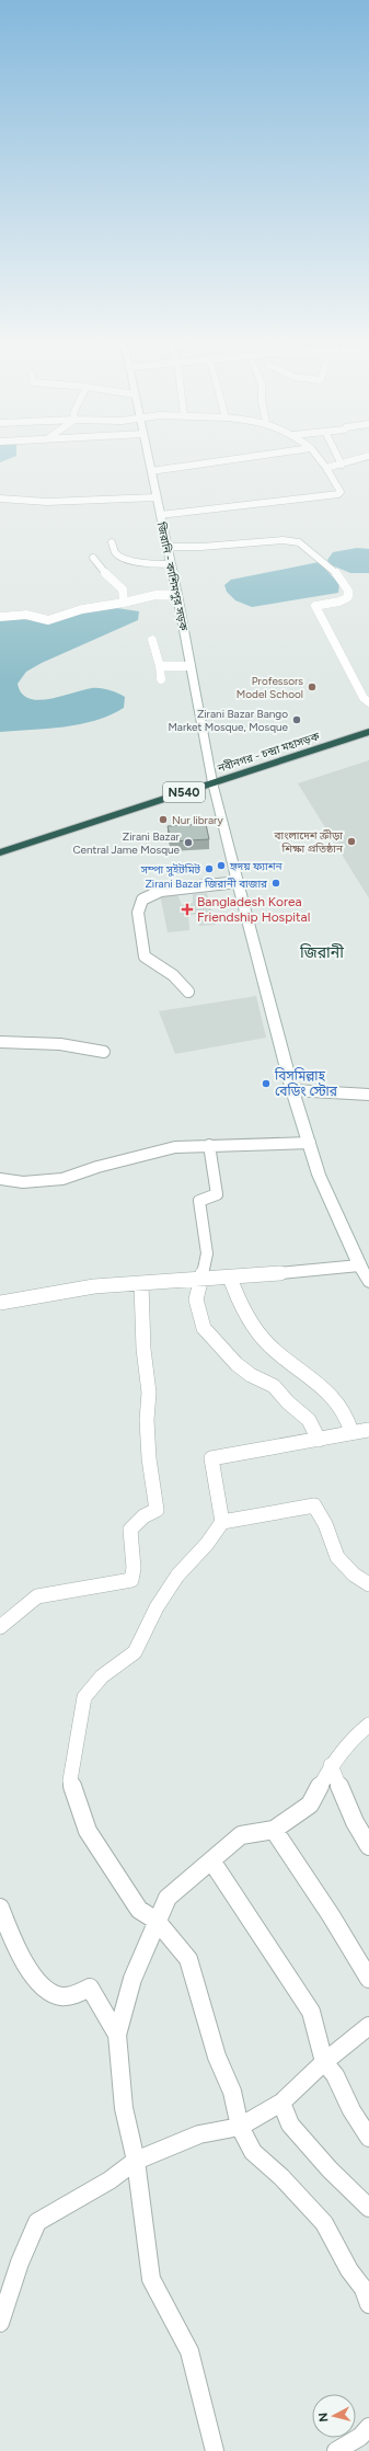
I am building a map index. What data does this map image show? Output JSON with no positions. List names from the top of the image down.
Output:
{
  "streets": {
    "highway": ["নবীনগর - চন্দ্রা মহাসড়ক", "N540"],
    "street": ["জিরানি - কাশিমপুর সড়ক"]
  },
  "crossings": [
    ["জিরানি - কাশিমপুর সড়ক", "নবীনগর - চন্দ্রা মহাসড়ক"]
  ],
  "districts": ["জিরানী"],
  "places": {
    "other": [
      "Professors Model School",
      "Zirani Bazar Bango Market Mosque, Mosque",
      "Nur library",
      "বাংলাদেশ ক্রীড়া শিক্ষা প্রতিষ্ঠান",
      "Zirani Bazar Central Jame Mosque",
      "হৃদয় ফ্যাশন",
      "সম্পা সুইটমিট",
      "Zirani Bazar জিরানী বাজার",
      "বিসমিল্লাহ বেডিং স্টোর"
    ],
    "health": ["Bangladesh Korea Friendship Hospital"]
  },
  "north": "left"
}
